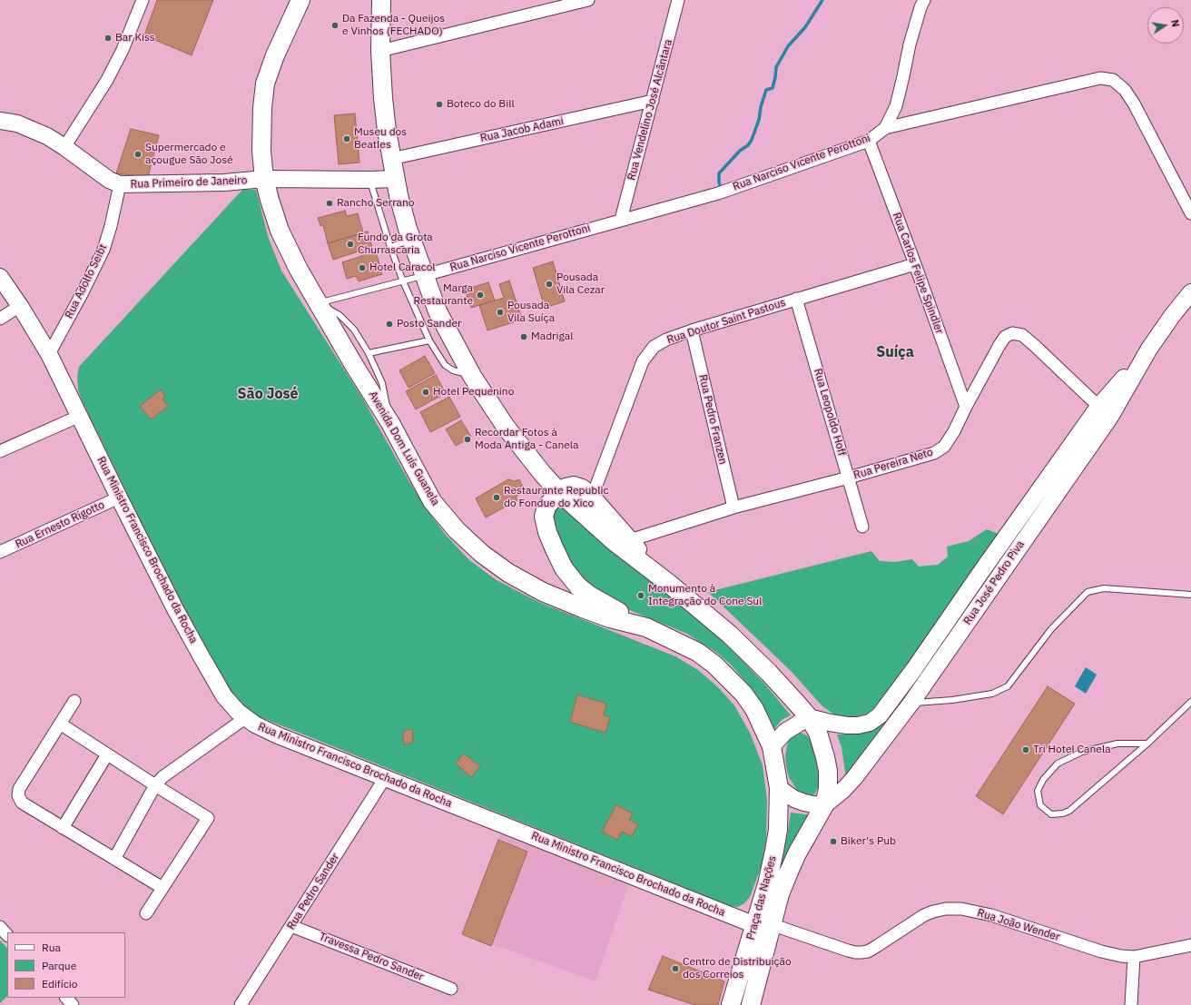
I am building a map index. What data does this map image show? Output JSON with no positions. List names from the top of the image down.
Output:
{
  "streets": {
    "main road": ["Avenida Dom Luís Guanela", "Praça das Nações"],
    "street": [
      "Rua Vendelino José Alcântara",
      "Rua Jacob Adami",
      "Rua Narciso Vicente Perottoni",
      "Rua Primeiro de Janeiro",
      "Rua Carlos Felipe Spindler",
      "Rua Adolfo Seibt",
      "Rua Doutor Saint Pastous",
      "Rua Leopoldo Hoff",
      "Rua Pedro Franzen",
      "Rua Pereira Neto",
      "Rua Ernesto Rigotto",
      "Rua Ministro Francisco Brochado da Rocha",
      "Rua José Pedro Piva",
      "Rua Pedro Sander",
      "Rua João Wender",
      "Travessa Pedro Sander"
    ]
  },
  "crossings": [
    ["Rua Vendelino José Alcântara", "Rua Jacob Adami"],
    ["Rua Vendelino José Alcântara", "Rua Narciso Vicente Perottoni"],
    ["Rua Narciso Vicente Perottoni", "Rua Carlos Felipe Spindler"],
    ["Rua Primeiro de Janeiro", "Rua Adolfo Seibt"],
    ["Rua Primeiro de Janeiro", "Avenida Dom Luís Guanela"],
    ["Rua Carlos Felipe Spindler", "Rua Doutor Saint Pastous"],
    ["Rua Carlos Felipe Spindler", "Rua Pereira Neto"],
    ["Rua Adolfo Seibt", "Rua Ministro Francisco Brochado da Rocha"],
    ["Rua Doutor Saint Pastous", "Rua Leopoldo Hoff"],
    ["Rua Doutor Saint Pastous", "Rua Pedro Franzen"],
    ["Rua Leopoldo Hoff", "Rua Pereira Neto"],
    ["Rua Pedro Franzen", "Rua Pereira Neto"],
    ["Avenida Dom Luís Guanela", "Praça das Nações"],
    ["Rua Pereira Neto", "Rua José Pedro Piva"],
    ["Rua Ernesto Rigotto", "Rua Ministro Francisco Brochado da Rocha"],
    ["Rua Ministro Francisco Brochado da Rocha", "Rua Pedro Sander"],
    ["Rua Ministro Francisco Brochado da Rocha", "Praça das Nações"],
    ["Rua Ministro Francisco Brochado da Rocha", "Rua João Wender"],
    ["Rua Pedro Sander", "Travessa Pedro Sander"],
    ["Praça das Nações", "Rua João Wender"]
  ],
  "districts": ["Suíça", "São José"],
  "places": [
    "Da Fazenda - Queijos e Vinhos (FECHADO)",
    "Bar Kiss",
    "Boteco do Bill",
    "Museu dos Beatles",
    "Supermercado e açougue São José",
    "Rancho Serrano",
    "Fundo da Grota Churrascaria",
    "Hotel Caracol",
    "Pousada Vila Cezar",
    "Marga Restaurante",
    "Pousada Vila Suíça",
    "Posto Sander",
    "Madrigal",
    "Hotel Pequenino",
    "Recordar Fotos à Moda Antiga - Canela",
    "Restaurante Republic do Fondue do Xico",
    "Monumento à Integração do Cone Sul",
    "Tri Hotel Canela",
    "Biker's Pub",
    "Centro de Distribuição dos Correios"
  ],
  "legend": ["Rua", "Parque", "Edifício"],
  "north": "right"
}
